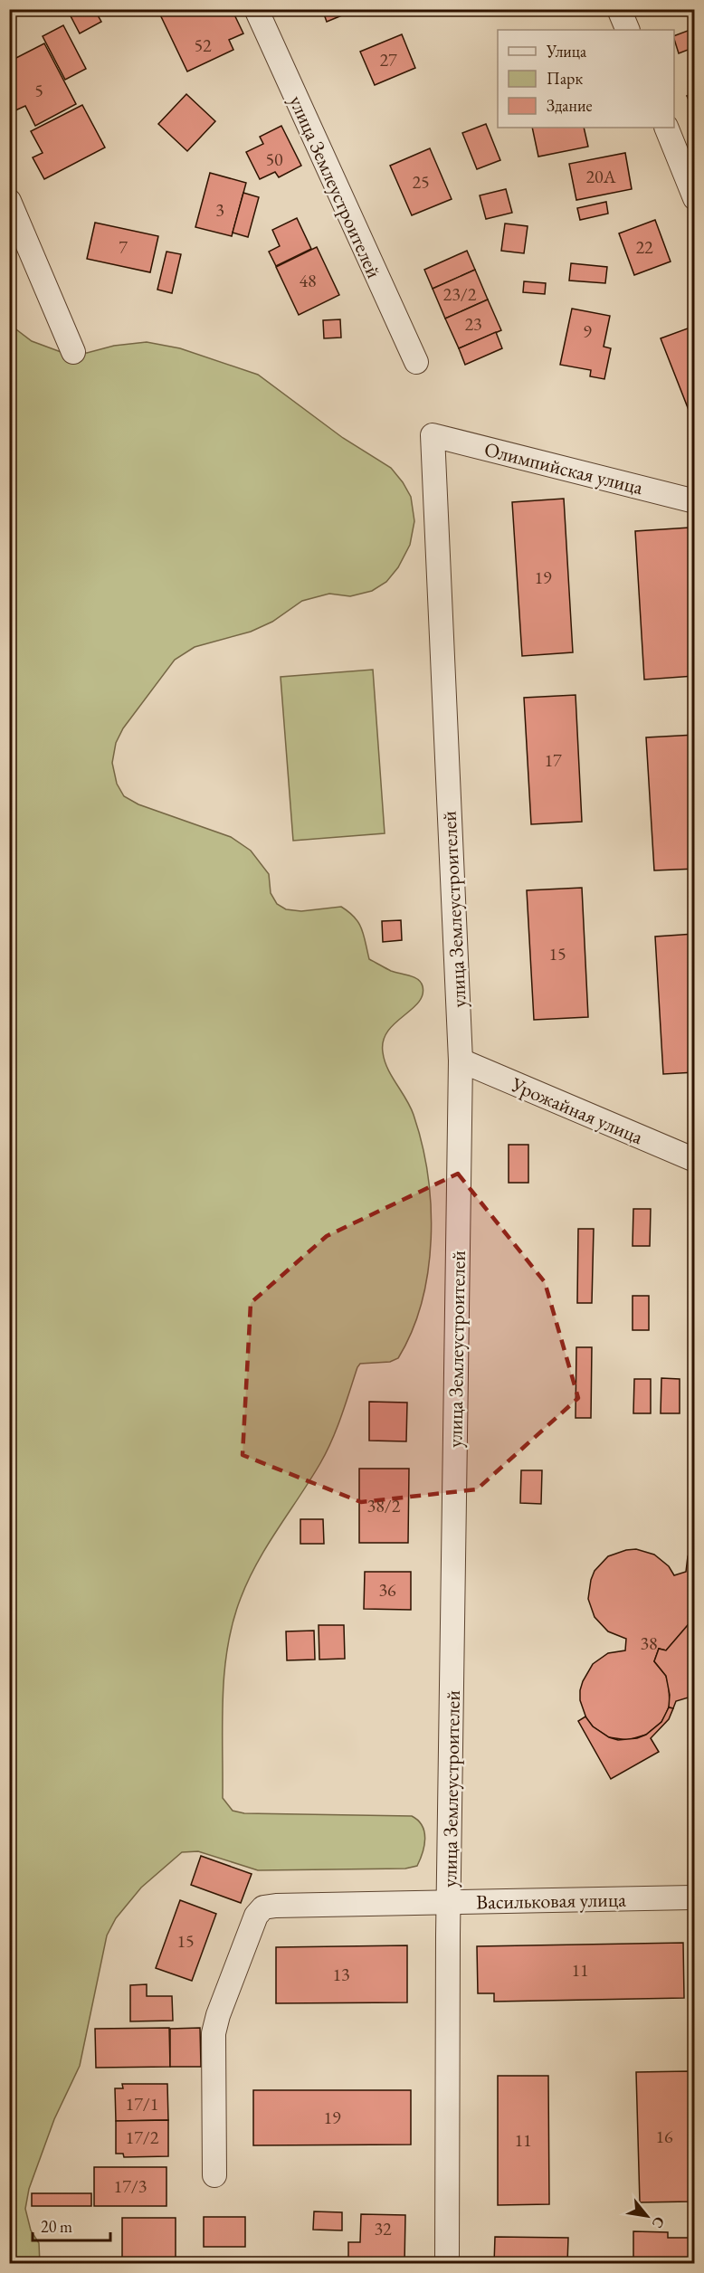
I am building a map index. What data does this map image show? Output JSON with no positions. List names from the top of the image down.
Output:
{
  "streets": {
    "street": [
      "улица Землеустроителей",
      "Олимпийская улица",
      "Урожайная улица",
      "Васильковая улица"
    ]
  },
  "crossings": [
    ["улица Землеустроителей", "Олимпийская улица"],
    ["улица Землеустроителей", "Урожайная улица"],
    ["улица Землеустроителей", "Васильковая улица"]
  ],
  "house_numbers": [
    "52",
    "27",
    "5",
    "50",
    "20А",
    "25",
    "3",
    "7",
    "22",
    "48",
    "23/2",
    "23",
    "9",
    "19",
    "17",
    "15",
    "38/2",
    "36",
    "38",
    "15",
    "11",
    "13",
    "17/1",
    "19",
    "16",
    "17/2",
    "11",
    "17/3",
    "32"
  ],
  "legend": ["Улица", "Парк", "Здание"],
  "scale_bar": "20 m",
  "north": "bottom right"
}
